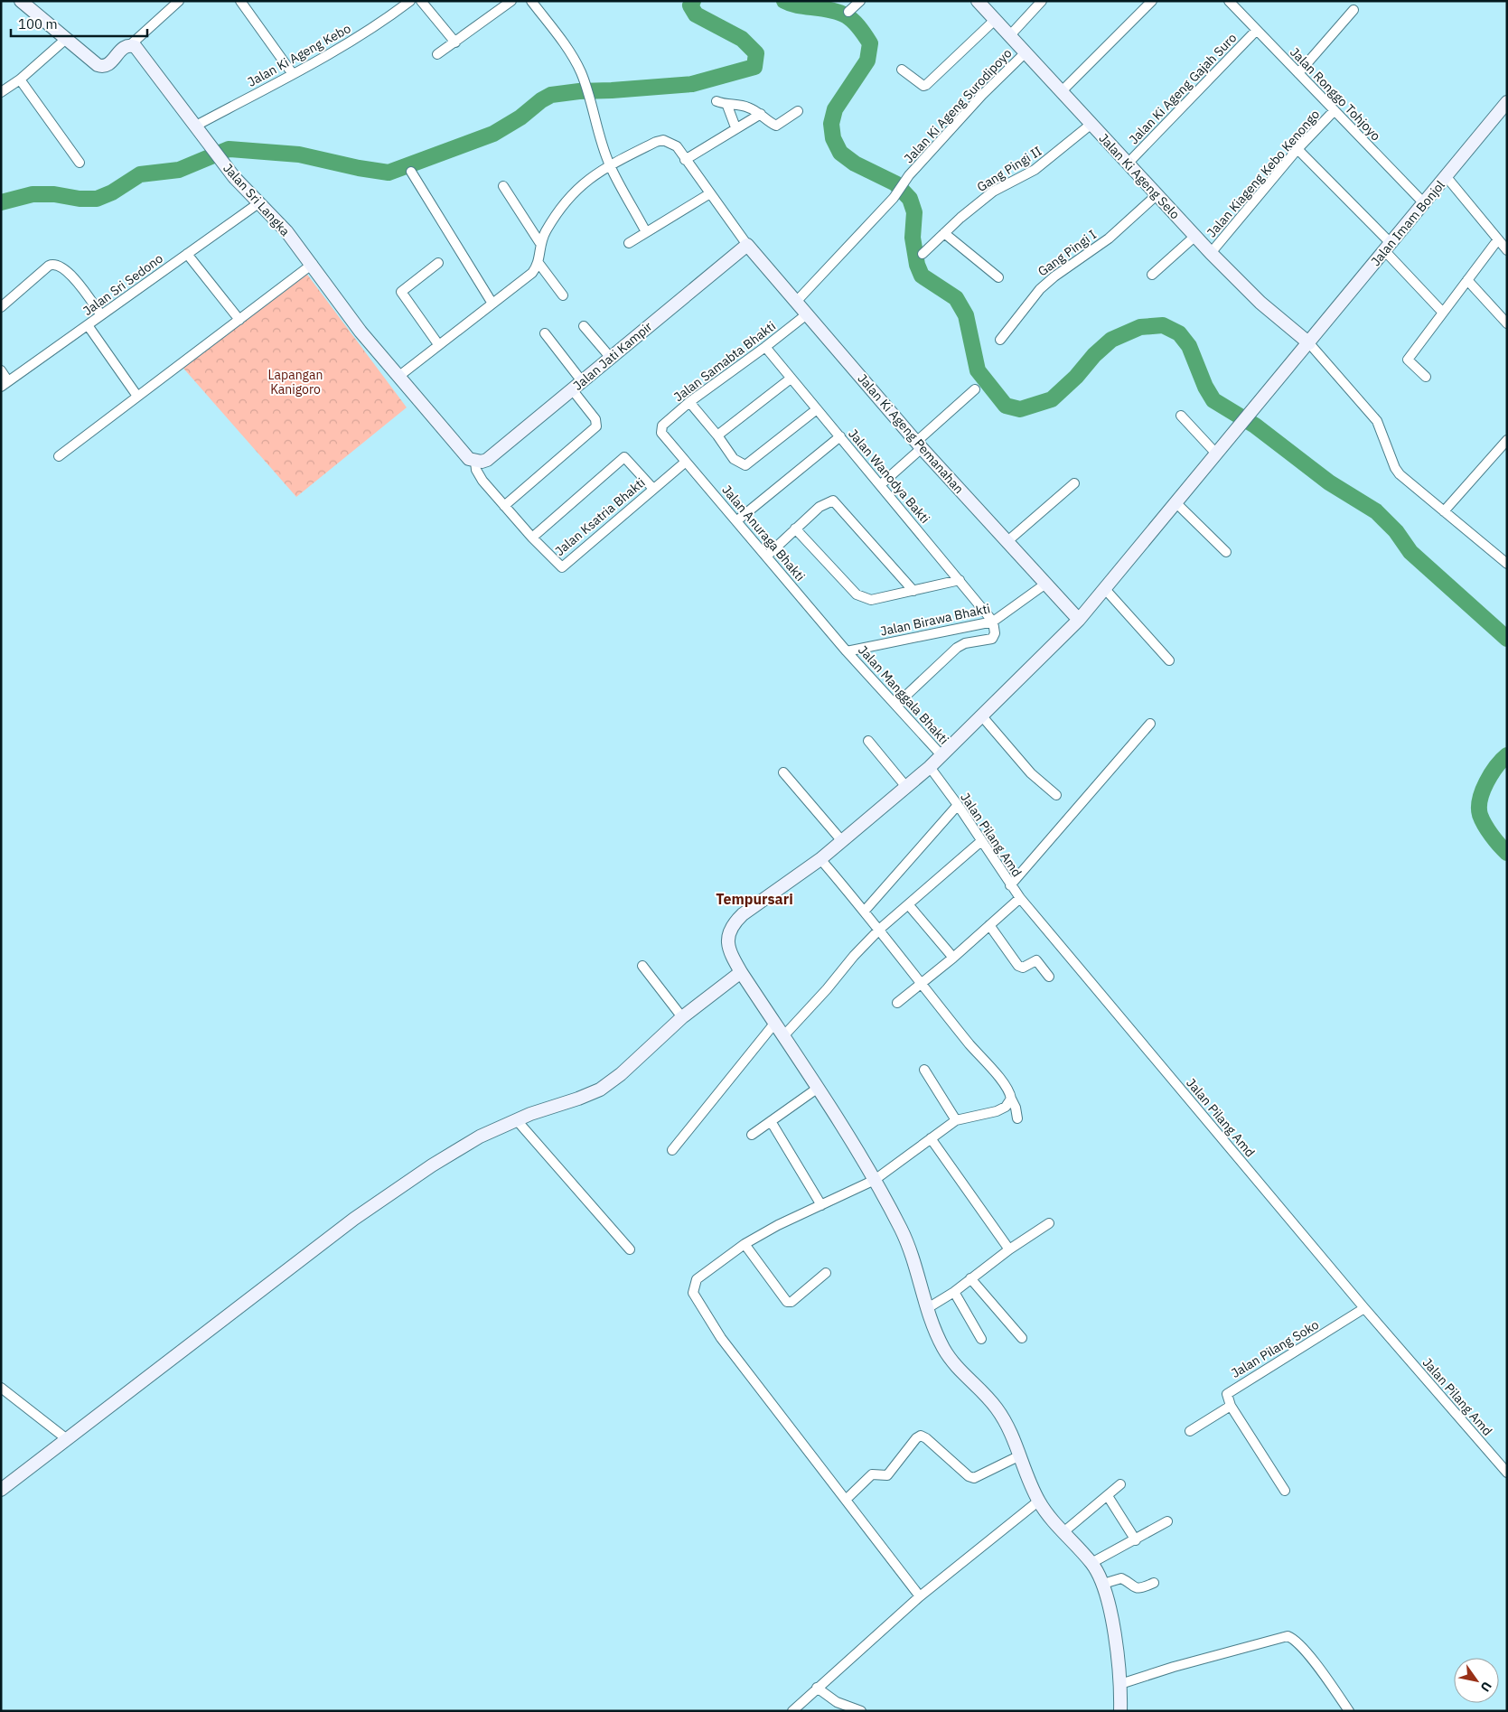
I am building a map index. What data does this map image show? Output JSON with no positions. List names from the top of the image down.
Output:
{
  "streets": {
    "street": [
      "Jalan Ki Ageng Kebo",
      "Jalan Ki Ageng Gajah Suro",
      "Jalan Ronggo Tohjoyo",
      "Jalan Ki Ageng Surodipoyo",
      "Gang Pingi II",
      "Jalan Kiageng Kebo Kenongo",
      "Jalan Ki Ageng Selo",
      "Jalan Sri Langka",
      "Jalan Imam Bonjol",
      "Gang Pingi I",
      "Jalan Sri Sedono",
      "Jalan Jati Kampir",
      "Jalan Samabta Bhakti",
      "Jalan Ki Ageng Pemanahan",
      "Jalan Wanodya Bakti",
      "Jalan Ksatria Bhakti",
      "Jalan Anuraga Bhakti",
      "Jalan Birawa Bhakti",
      "Jalan Manggala Bhakti",
      "Jalan Pilang Amd",
      "Jalan Pilang Soko"
    ]
  },
  "crossings": [
    ["Jalan Ki Ageng Kebo", "Jalan Sri Langka"],
    ["Jalan Ki Ageng Gajah Suro", "Jalan Ronggo Tohjoyo"],
    ["Jalan Ki Ageng Gajah Suro", "Jalan Ki Ageng Selo"],
    ["Jalan Ronggo Tohjoyo", "Jalan Kiageng Kebo Kenongo"],
    ["Jalan Ronggo Tohjoyo", "Jalan Imam Bonjol"],
    ["Jalan Ki Ageng Surodipoyo", "Jalan Ki Ageng Selo"],
    ["Jalan Ki Ageng Surodipoyo", "Jalan Ki Ageng Pemanahan"],
    ["Gang Pingi II", "Jalan Ki Ageng Selo"],
    ["Jalan Kiageng Kebo Kenongo", "Jalan Ki Ageng Selo"],
    ["Jalan Ki Ageng Selo", "Jalan Imam Bonjol"],
    ["Jalan Ki Ageng Selo", "Gang Pingi I"],
    ["Jalan Sri Langka", "Jalan Sri Sedono"],
    ["Jalan Sri Langka", "Jalan Jati Kampir"],
    ["Jalan Sri Langka", "Jalan Ksatria Bhakti"],
    ["Jalan Imam Bonjol", "Jalan Ki Ageng Pemanahan"],
    ["Jalan Imam Bonjol", "Jalan Manggala Bhakti"],
    ["Jalan Imam Bonjol", "Jalan Pilang Amd"],
    ["Jalan Jati Kampir", "Jalan Ki Ageng Pemanahan"],
    ["Jalan Jati Kampir", "Jalan Ksatria Bhakti"],
    ["Jalan Samabta Bhakti", "Jalan Ki Ageng Pemanahan"],
    ["Jalan Samabta Bhakti", "Jalan Wanodya Bakti"],
    ["Jalan Samabta Bhakti", "Jalan Anuraga Bhakti"],
    ["Jalan Ki Ageng Pemanahan", "Jalan Birawa Bhakti"],
    ["Jalan Wanodya Bakti", "Jalan Birawa Bhakti"],
    ["Jalan Ksatria Bhakti", "Jalan Anuraga Bhakti"],
    ["Jalan Anuraga Bhakti", "Jalan Birawa Bhakti"],
    ["Jalan Anuraga Bhakti", "Jalan Manggala Bhakti"],
    ["Jalan Birawa Bhakti", "Jalan Manggala Bhakti"],
    ["Jalan Pilang Amd", "Jalan Pilang Soko"]
  ],
  "districts": ["Tempursari"],
  "parks": ["Lapangan Kanigoro"],
  "scale_bar": "100 m",
  "north": "bottom right"
}
